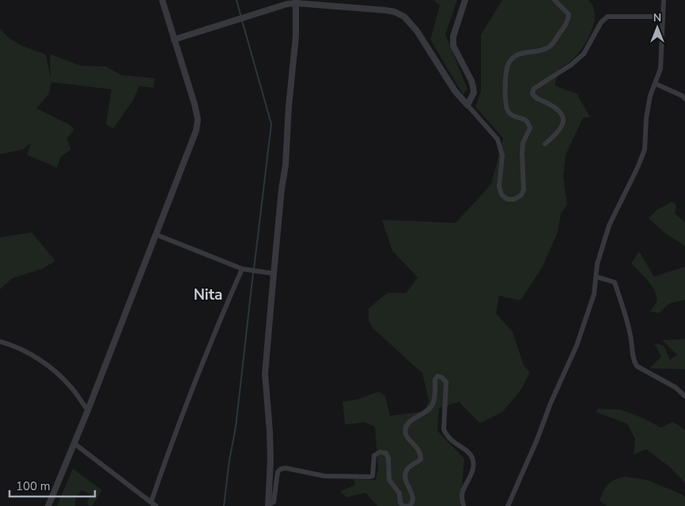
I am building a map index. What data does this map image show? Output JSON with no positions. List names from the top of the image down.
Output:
{
  "districts": ["Nita"],
  "scale_bar": "100 m",
  "north": "top"
}
